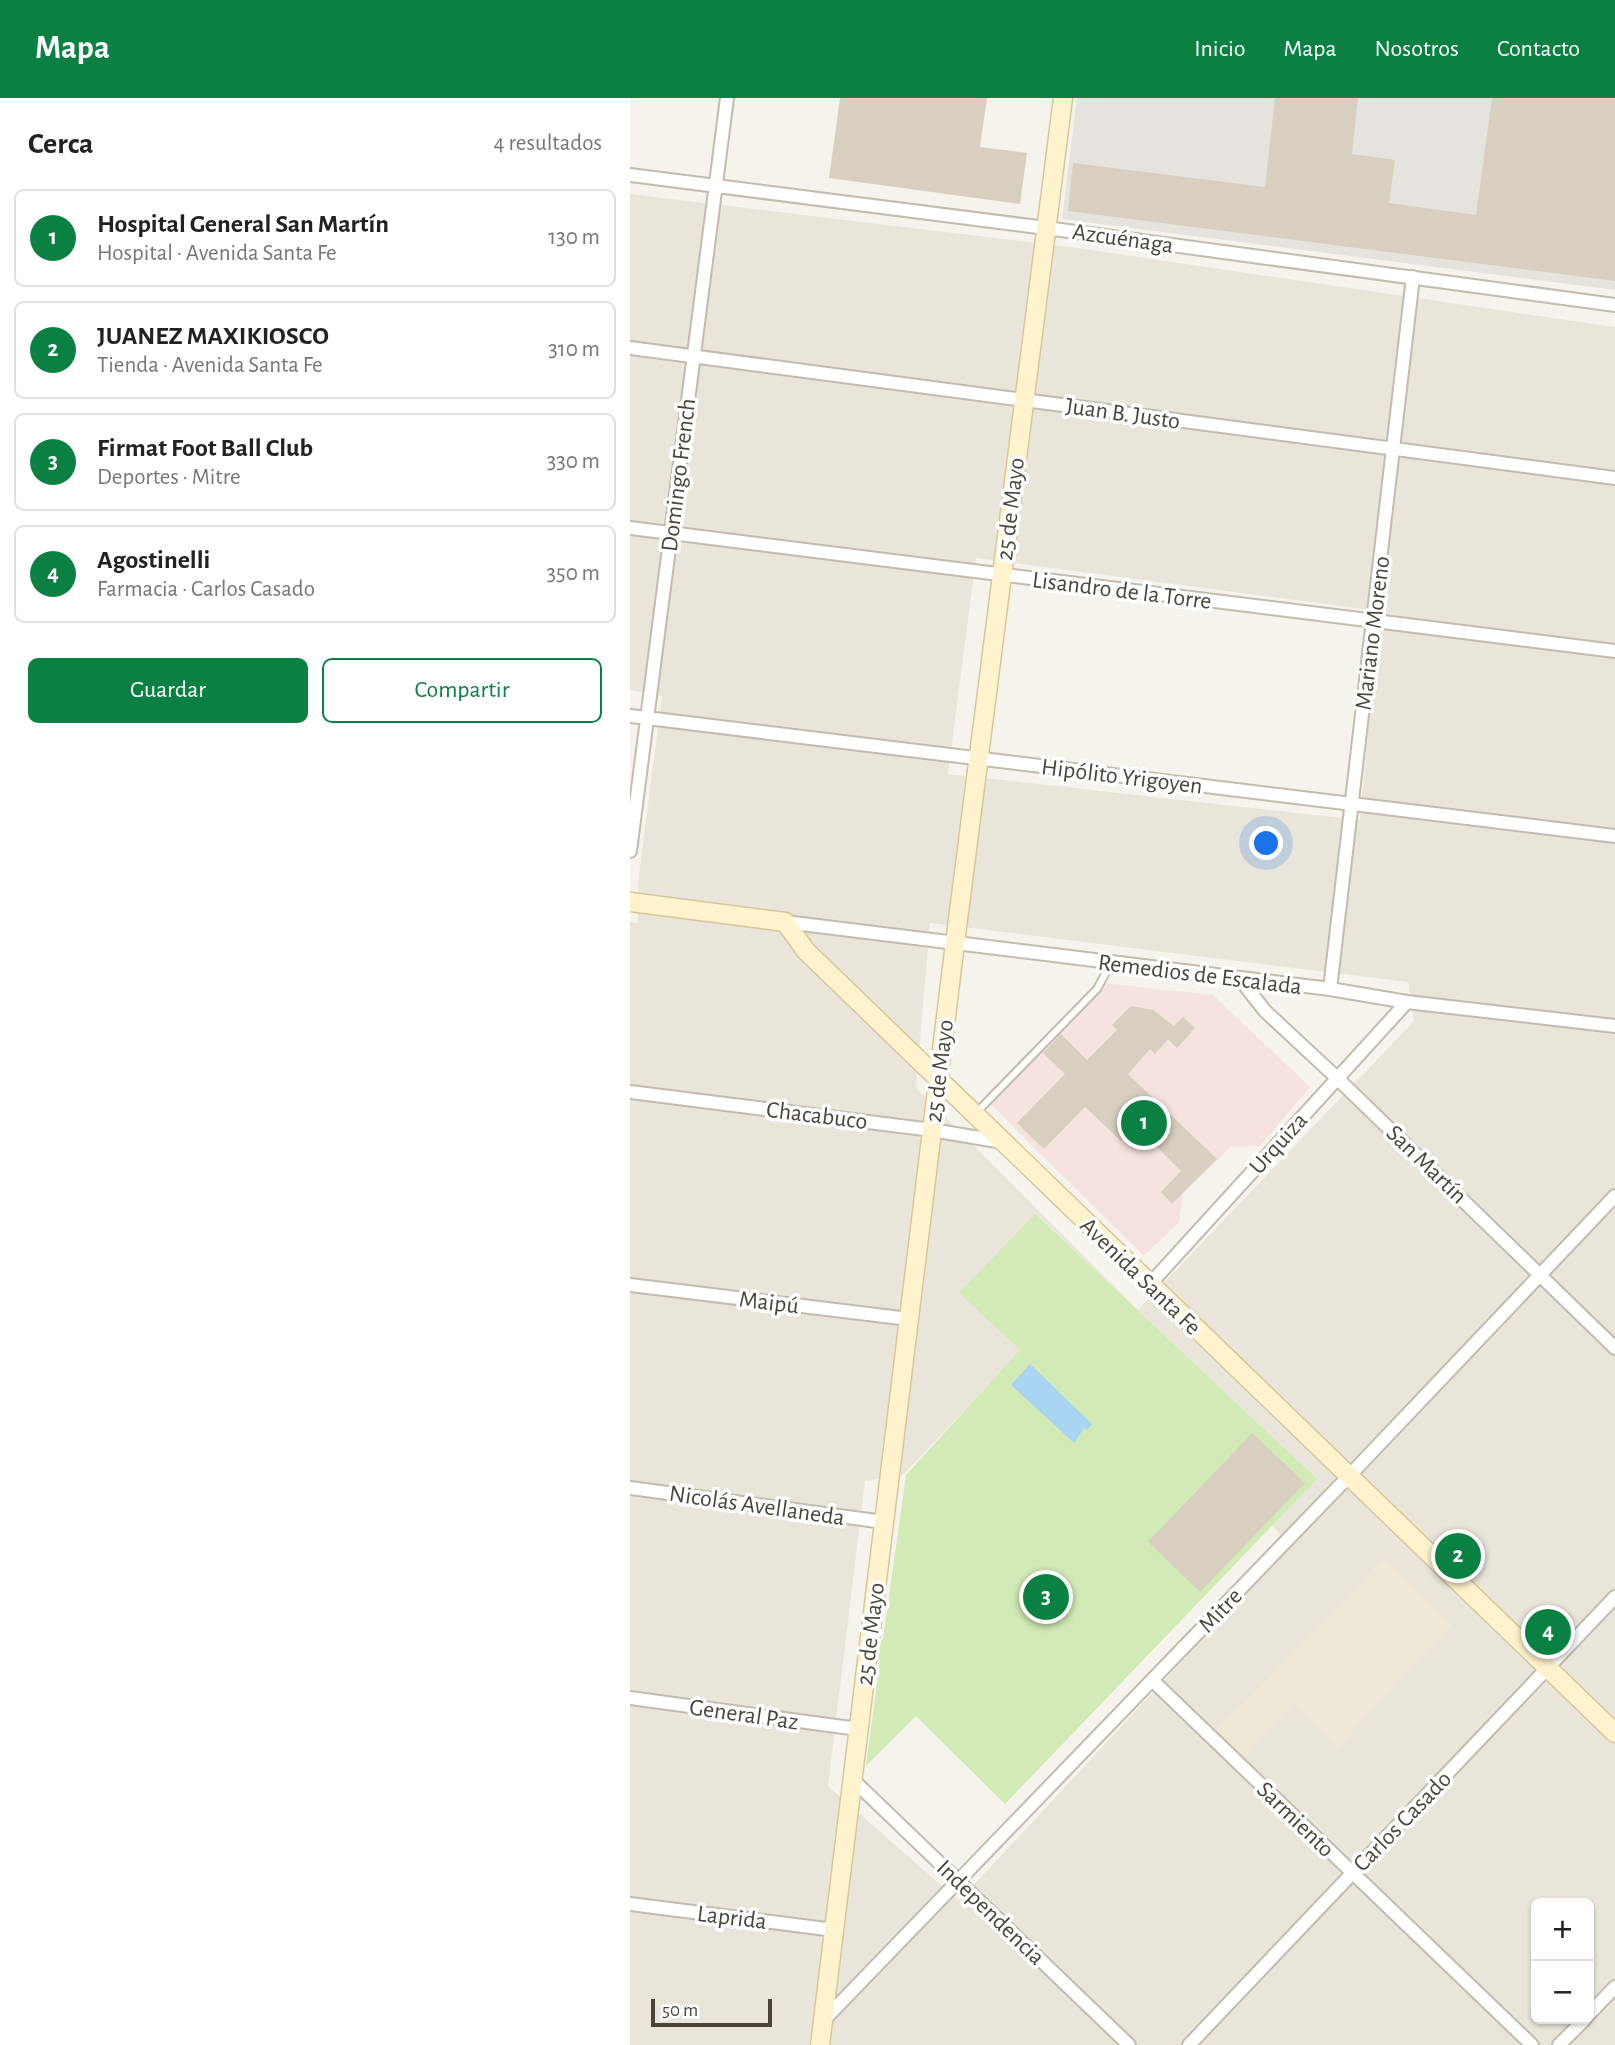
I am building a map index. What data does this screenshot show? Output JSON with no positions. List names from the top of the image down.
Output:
{
  "streets": {
    "street": [
      "Azcuénaga",
      "Juan B. Justo",
      "Domingo French",
      "25 de Mayo",
      "Lisandro de la Torre",
      "Mariano Moreno",
      "Hipólito Yrigoyen",
      "Remedios de Escalada",
      "Chacabuco",
      "Urquiza",
      "San Martín",
      "Avenida Santa Fe",
      "Maipú",
      "Nicolás Avellaneda",
      "Mitre",
      "General Paz",
      "Sarmiento",
      "Carlos Casado",
      "Independencia",
      "Laprida"
    ]
  },
  "crossings": [
    ["Azcuénaga", "Domingo French"],
    ["Azcuénaga", "25 de Mayo"],
    ["Azcuénaga", "Mariano Moreno"],
    ["Juan B. Justo", "Domingo French"],
    ["Juan B. Justo", "25 de Mayo"],
    ["Juan B. Justo", "Mariano Moreno"],
    ["Domingo French", "Lisandro de la Torre"],
    ["Domingo French", "Hipólito Yrigoyen"],
    ["25 de Mayo", "Lisandro de la Torre"],
    ["25 de Mayo", "Hipólito Yrigoyen"],
    ["25 de Mayo", "Remedios de Escalada"],
    ["25 de Mayo", "Chacabuco"],
    ["25 de Mayo", "Avenida Santa Fe"],
    ["25 de Mayo", "Maipú"],
    ["25 de Mayo", "Nicolás Avellaneda"],
    ["25 de Mayo", "Mitre"],
    ["25 de Mayo", "General Paz"],
    ["25 de Mayo", "Independencia"],
    ["25 de Mayo", "Laprida"],
    ["Lisandro de la Torre", "Mariano Moreno"],
    ["Mariano Moreno", "Hipólito Yrigoyen"],
    ["Mariano Moreno", "Remedios de Escalada"],
    ["Remedios de Escalada", "Urquiza"],
    ["Remedios de Escalada", "San Martín"],
    ["Remedios de Escalada", "Avenida Santa Fe"],
    ["Chacabuco", "Avenida Santa Fe"],
    ["Urquiza", "San Martín"],
    ["Urquiza", "Avenida Santa Fe"],
    ["San Martín", "Mitre"],
    ["Avenida Santa Fe", "Mitre"],
    ["Avenida Santa Fe", "Carlos Casado"],
    ["Mitre", "Sarmiento"],
    ["Mitre", "Independencia"],
    ["Sarmiento", "Carlos Casado"]
  ],
  "scale_bar": "50 m",
  "page": {
    "header": "Mapa",
    "nav": [
      "Inicio",
      "Mapa",
      "Nosotros",
      "Contacto"
    ],
    "heading": ["Cerca", "4 resultados"],
    "list": [
      {
        "mark": "1",
        "name": "Hospital General San Martín",
        "note": "Hospital · Avenida Santa Fe",
        "value": "130 m"
      },
      {
        "mark": "2",
        "name": "JUANEZ MAXIKIOSCO",
        "note": "Tienda · Avenida Santa Fe",
        "value": "310 m"
      },
      {
        "mark": "3",
        "name": "Firmat Foot Ball Club",
        "note": "Deportes · Mitre",
        "value": "330 m"
      },
      {
        "mark": "4",
        "name": "Agostinelli",
        "note": "Farmacia · Carlos Casado",
        "value": "350 m"
      }
    ],
    "buttons": ["Guardar", "Compartir"],
    "pins": [
      "1",
      "2",
      "3",
      "4"
    ],
    "map_buttons": ["+", "−"],
    "scale": "50 m"
  }
}
